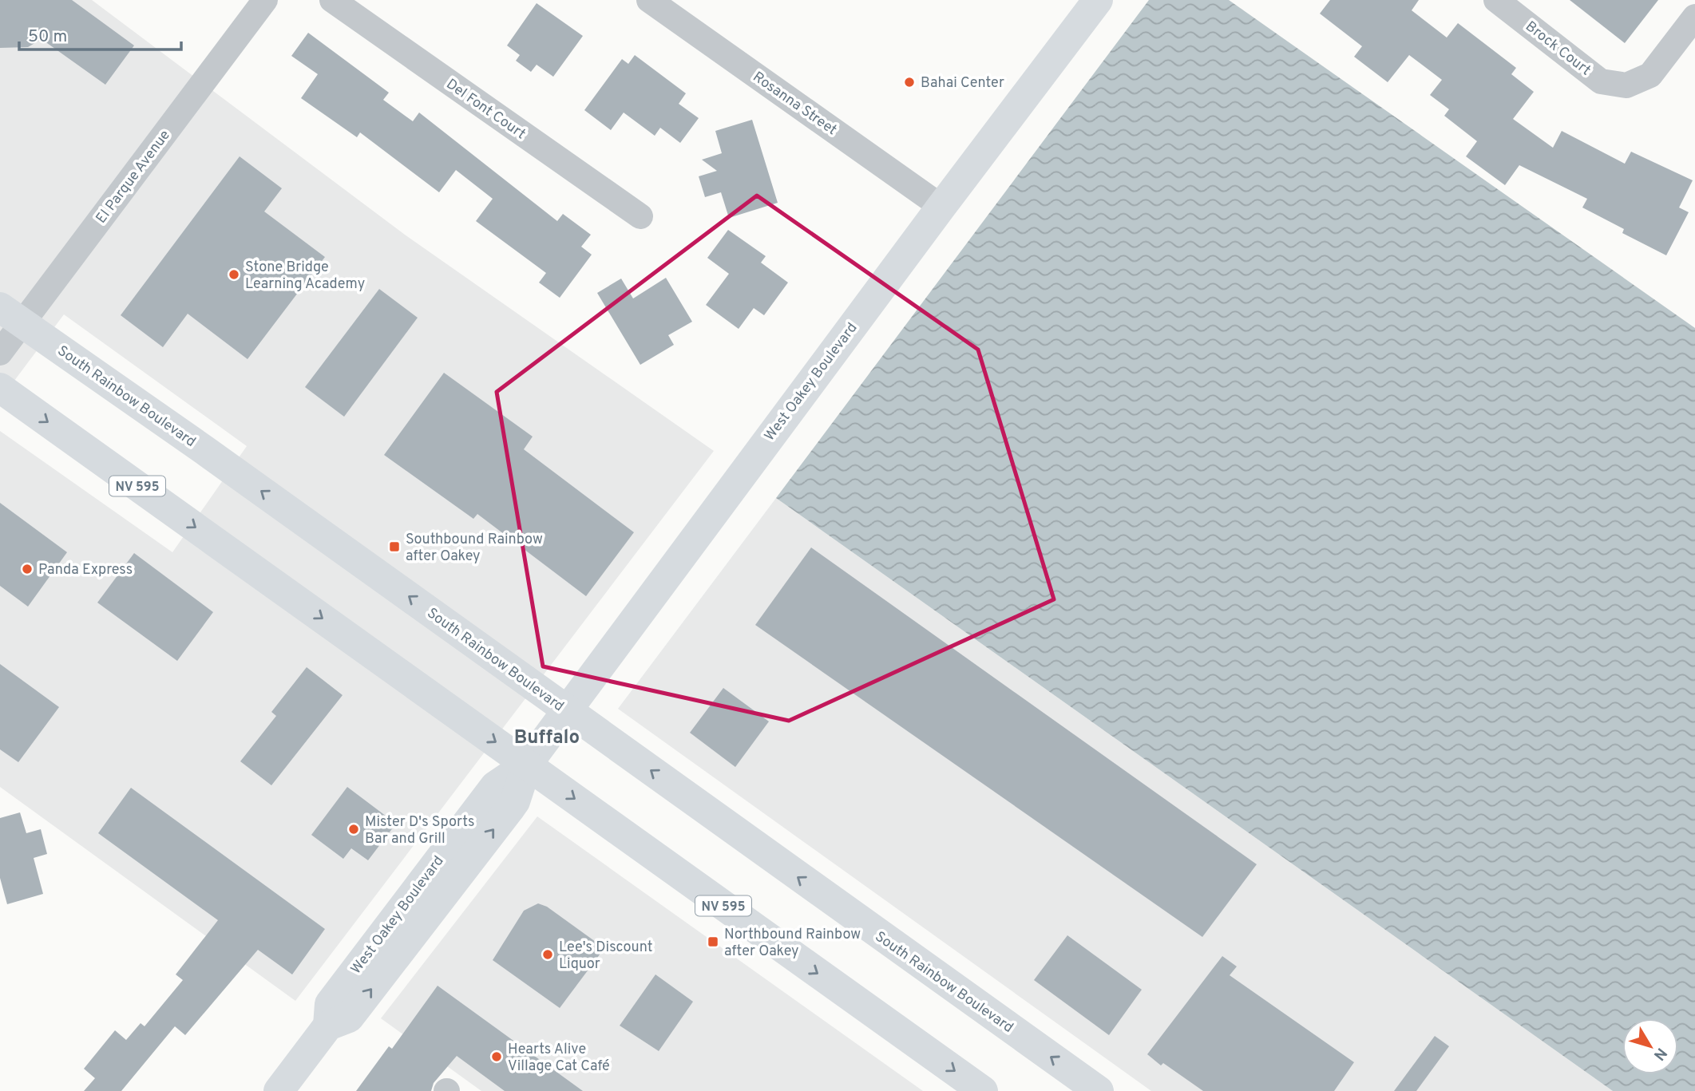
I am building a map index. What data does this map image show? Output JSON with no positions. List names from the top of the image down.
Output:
{
  "streets": {
    "main road": ["West Oakey Boulevard", "South Rainbow Boulevard", "NV 595"],
    "street": [
      "Brock Court",
      "Rosanna Street",
      "Del Font Court",
      "El Parque Avenue"
    ]
  },
  "crossings": [
    ["Rosanna Street", "West Oakey Boulevard"],
    ["El Parque Avenue", "South Rainbow Boulevard"],
    ["West Oakey Boulevard", "South Rainbow Boulevard"],
    ["West Oakey Boulevard", "NV 595"]
  ],
  "districts": ["Buffalo"],
  "places": {
    "other": [
      "Bahai Center",
      "Stone Bridge Learning Academy",
      "Panda Express",
      "Mister D's Sports Bar and Grill",
      "Lee's Discount Liquor",
      "Hearts Alive Village Cat Café"
    ],
    "transit": ["Southbound Rainbow after Oakey", "Northbound Rainbow after Oakey"]
  },
  "scale_bar": "50 m",
  "north": "bottom right"
}
